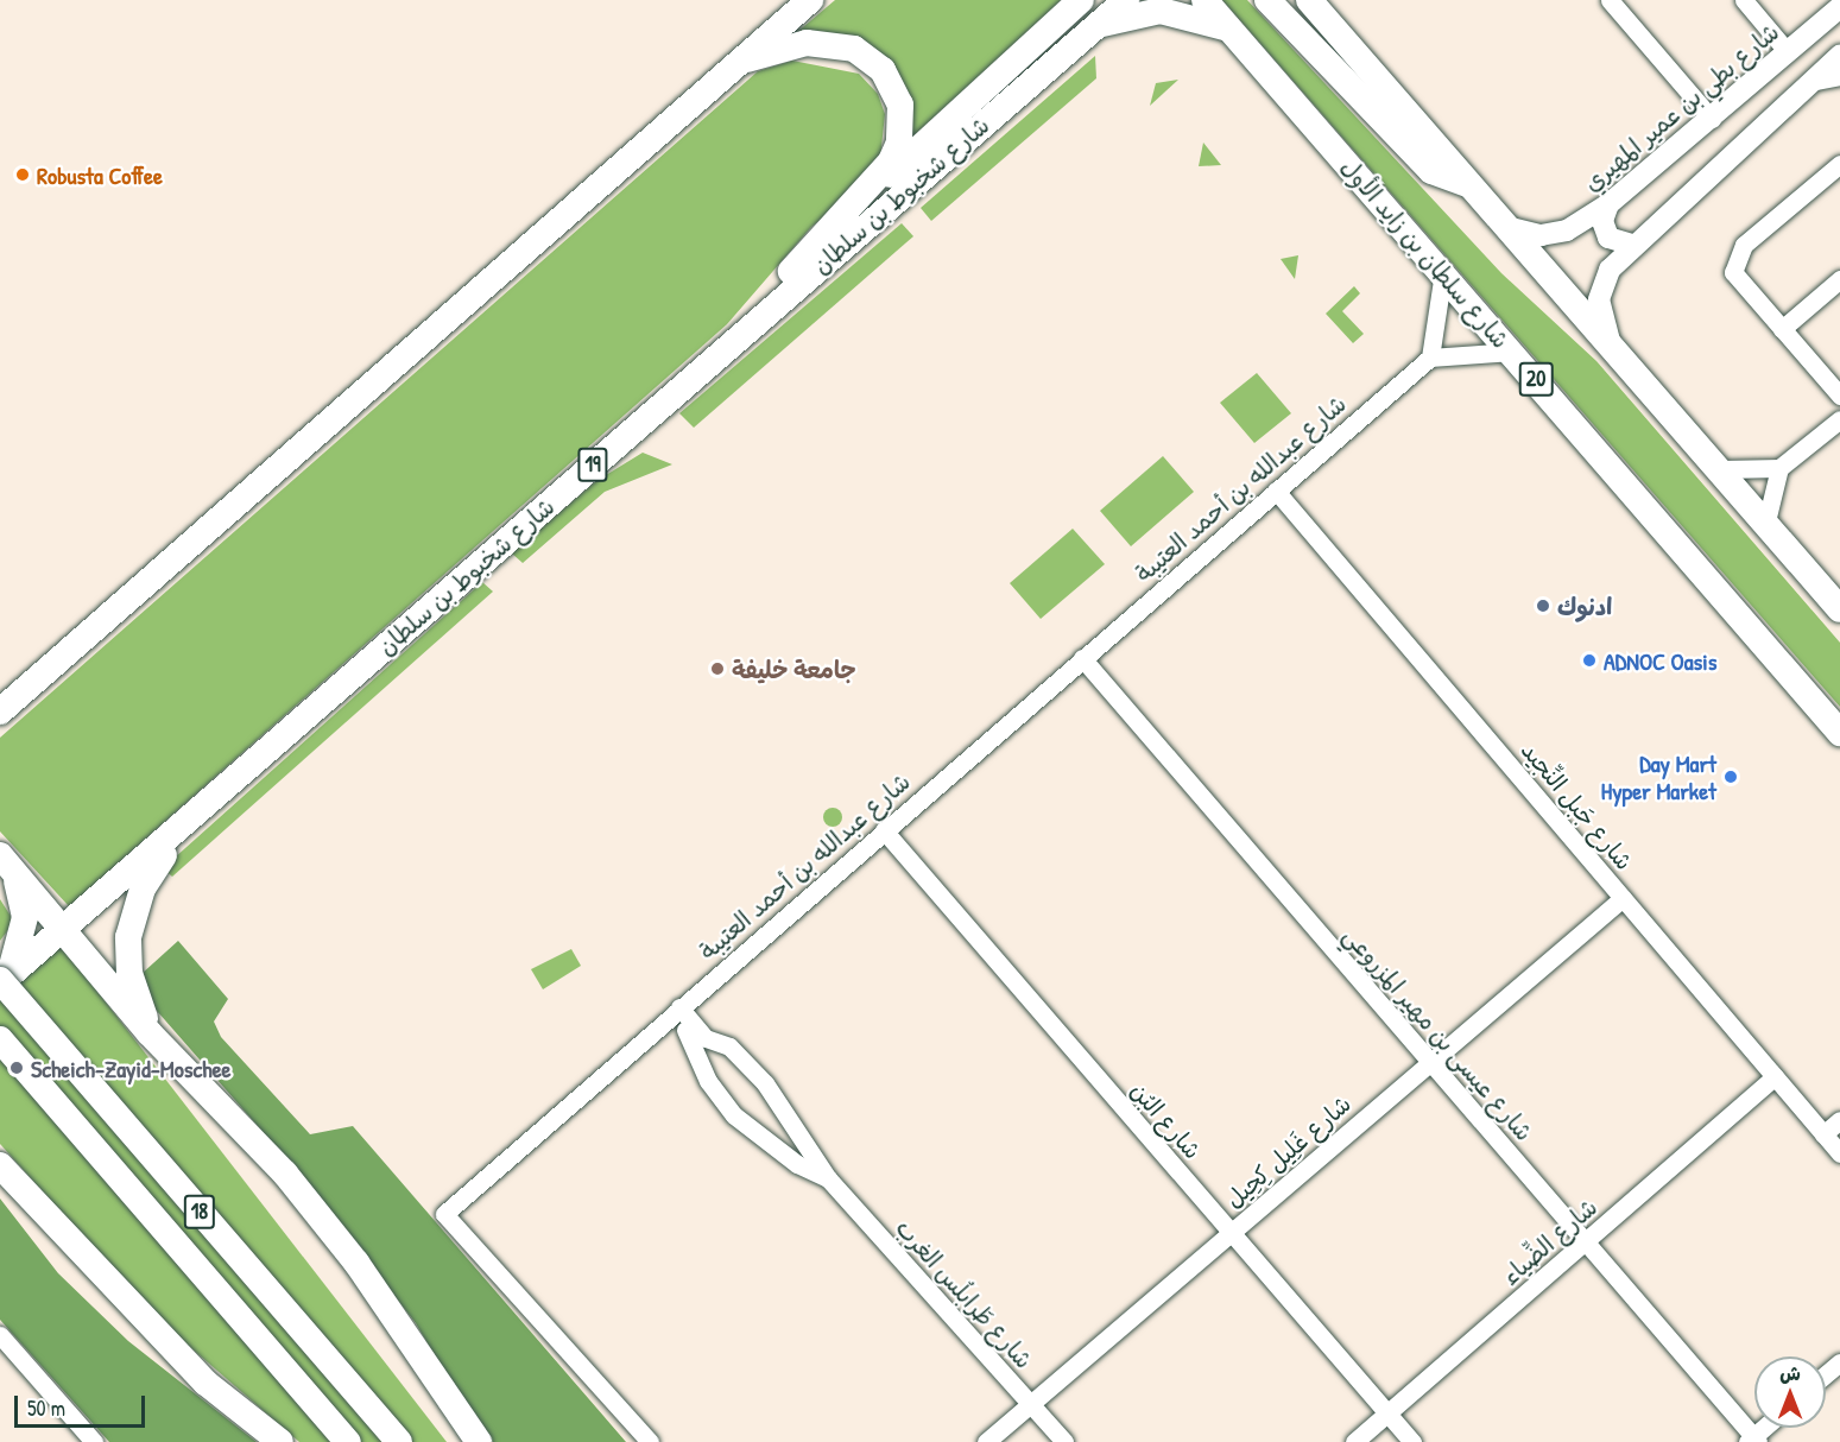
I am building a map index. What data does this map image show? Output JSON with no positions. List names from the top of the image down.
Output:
{
  "streets": {
    "main road": [
      "شارع شخبوط بن سلطان",
      "شارع سلطان بن زايد الأول",
      "20",
      "19",
      "18"
    ],
    "street": [
      "شارع بطي بن عمير المهيري",
      "شارع عبدالله بن أحمد العتيبة",
      "شارع جَبل النِّجيد",
      "شارع عيسى بن مهير المزروعي",
      "شارع البُن",
      "شارع غَلِيل كِحِيل",
      "شارع الضِّياء",
      "شارع طَرابلُس الغرب"
    ]
  },
  "crossings": [
    ["شارع شخبوط بن سلطان", "18"],
    ["شارع عبدالله بن أحمد العتيبة", "شارع جَبل النِّجيد"],
    ["شارع عبدالله بن أحمد العتيبة", "شارع عيسى بن مهير المزروعي"],
    ["شارع عبدالله بن أحمد العتيبة", "شارع البُن"],
    ["شارع عبدالله بن أحمد العتيبة", "شارع طَرابلُس الغرب"],
    ["شارع جَبل النِّجيد", "شارع غَلِيل كِحِيل"],
    ["شارع جَبل النِّجيد", "شارع الضِّياء"],
    ["شارع عيسى بن مهير المزروعي", "شارع غَلِيل كِحِيل"],
    ["شارع عيسى بن مهير المزروعي", "شارع الضِّياء"],
    ["شارع البُن", "شارع غَلِيل كِحِيل"],
    ["شارع البُن", "شارع الضِّياء"],
    ["شارع غَلِيل كِحِيل", "شارع طَرابلُس الغرب"]
  ],
  "places": [
    "Robusta Coffee",
    "ادنوك",
    "ADNOC Oasis",
    "جامعة خليفة",
    "Day Mart Hyper Market",
    "Scheich-Zayid-Moschee"
  ],
  "scale_bar": "50 m",
  "north": "top"
}
